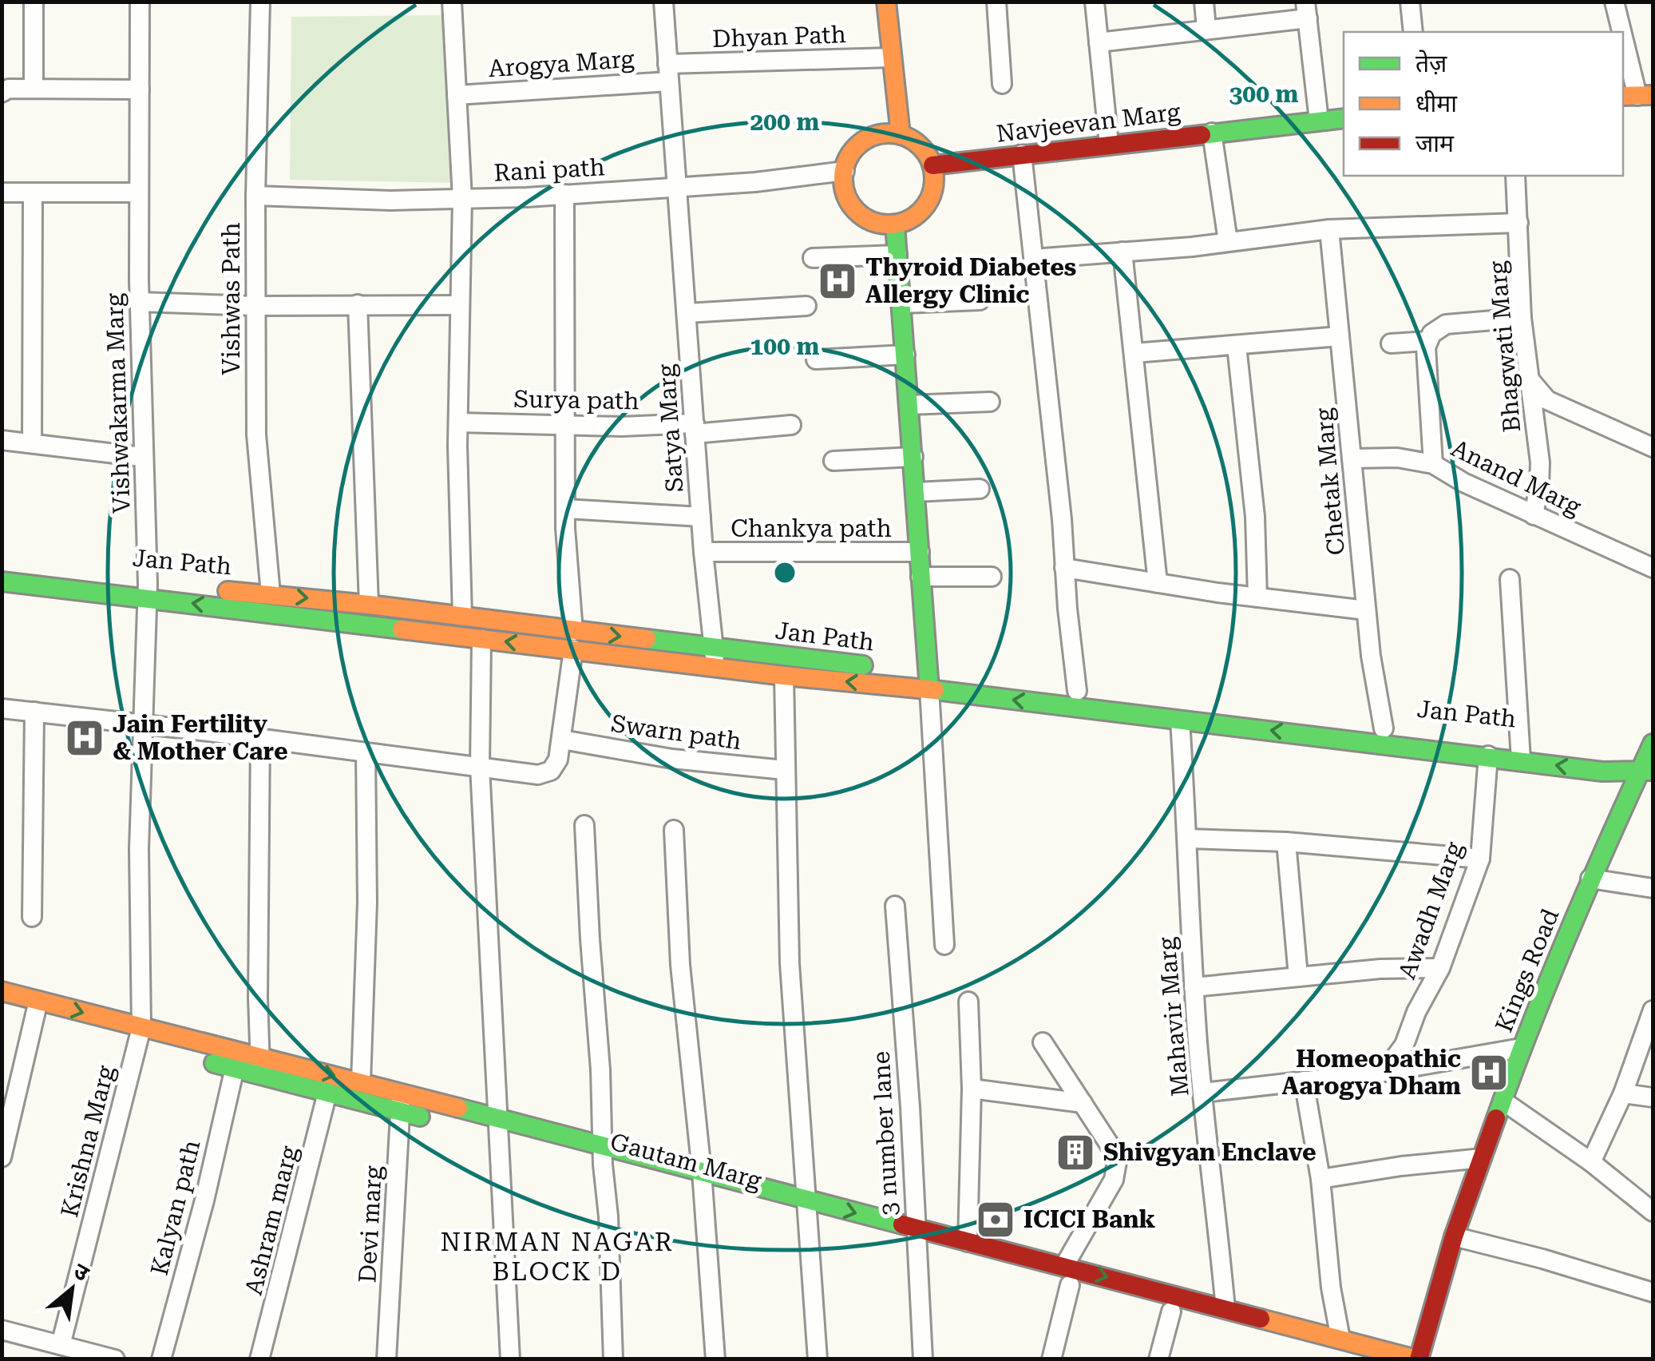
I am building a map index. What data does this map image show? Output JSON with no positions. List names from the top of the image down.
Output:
{
  "streets": {
    "street": [
      "Dhyan Path",
      "Arogya Marg",
      "Navjeevan Marg",
      "Rani path",
      "Vishwas Path",
      "Bhagwati Marg",
      "Surya path",
      "Vishwakarma Marg",
      "Satya Marg",
      "Anand Marg",
      "Chetak Marg",
      "Chankya path",
      "Jan Path",
      "Swarn path",
      "Awadh Marg",
      "Kings Road",
      "Mahavir Marg",
      "3 number lane",
      "Krishna Marg",
      "Gautam Marg",
      "Kalyan path",
      "Ashram marg",
      "Devi marg"
    ]
  },
  "crossings": [
    ["Dhyan Path", "Arogya Marg"],
    ["Dhyan Path", "Satya Marg"],
    ["Arogya Marg", "Satya Marg"],
    ["Navjeevan Marg", "Rani path"],
    ["Rani path", "Vishwas Path"],
    ["Rani path", "Satya Marg"],
    ["Vishwas Path", "Jan Path"],
    ["Bhagwati Marg", "Anand Marg"],
    ["Surya path", "Satya Marg"],
    ["Vishwakarma Marg", "Jan Path"],
    ["Vishwakarma Marg", "Krishna Marg"],
    ["Vishwakarma Marg", "Gautam Marg"],
    ["Satya Marg", "Chankya path"],
    ["Satya Marg", "Jan Path"],
    ["Anand Marg", "Chetak Marg"],
    ["Chetak Marg", "Jan Path"],
    ["Jan Path", "Awadh Marg"],
    ["Jan Path", "Kings Road"],
    ["Jan Path", "Mahavir Marg"],
    ["3 number lane", "Gautam Marg"],
    ["Krishna Marg", "Gautam Marg"],
    ["Gautam Marg", "Kalyan path"],
    ["Gautam Marg", "Ashram marg"],
    ["Gautam Marg", "Devi marg"]
  ],
  "districts": ["NIRMAN NAGAR BLOCK D"],
  "places": {
    "hospital": ["Thyroid Diabetes Allergy Clinic", "Jain Fertility & Mother Care", "Homeopathic Aarogya Dham"],
    "building": ["Shivgyan Enclave"],
    "bank": ["ICICI Bank"]
  },
  "legend": ["तेज़", "धीमा", "जाम"],
  "north": "top right",
  "rings": ["300 m", "200 m", "100 m"]
}
